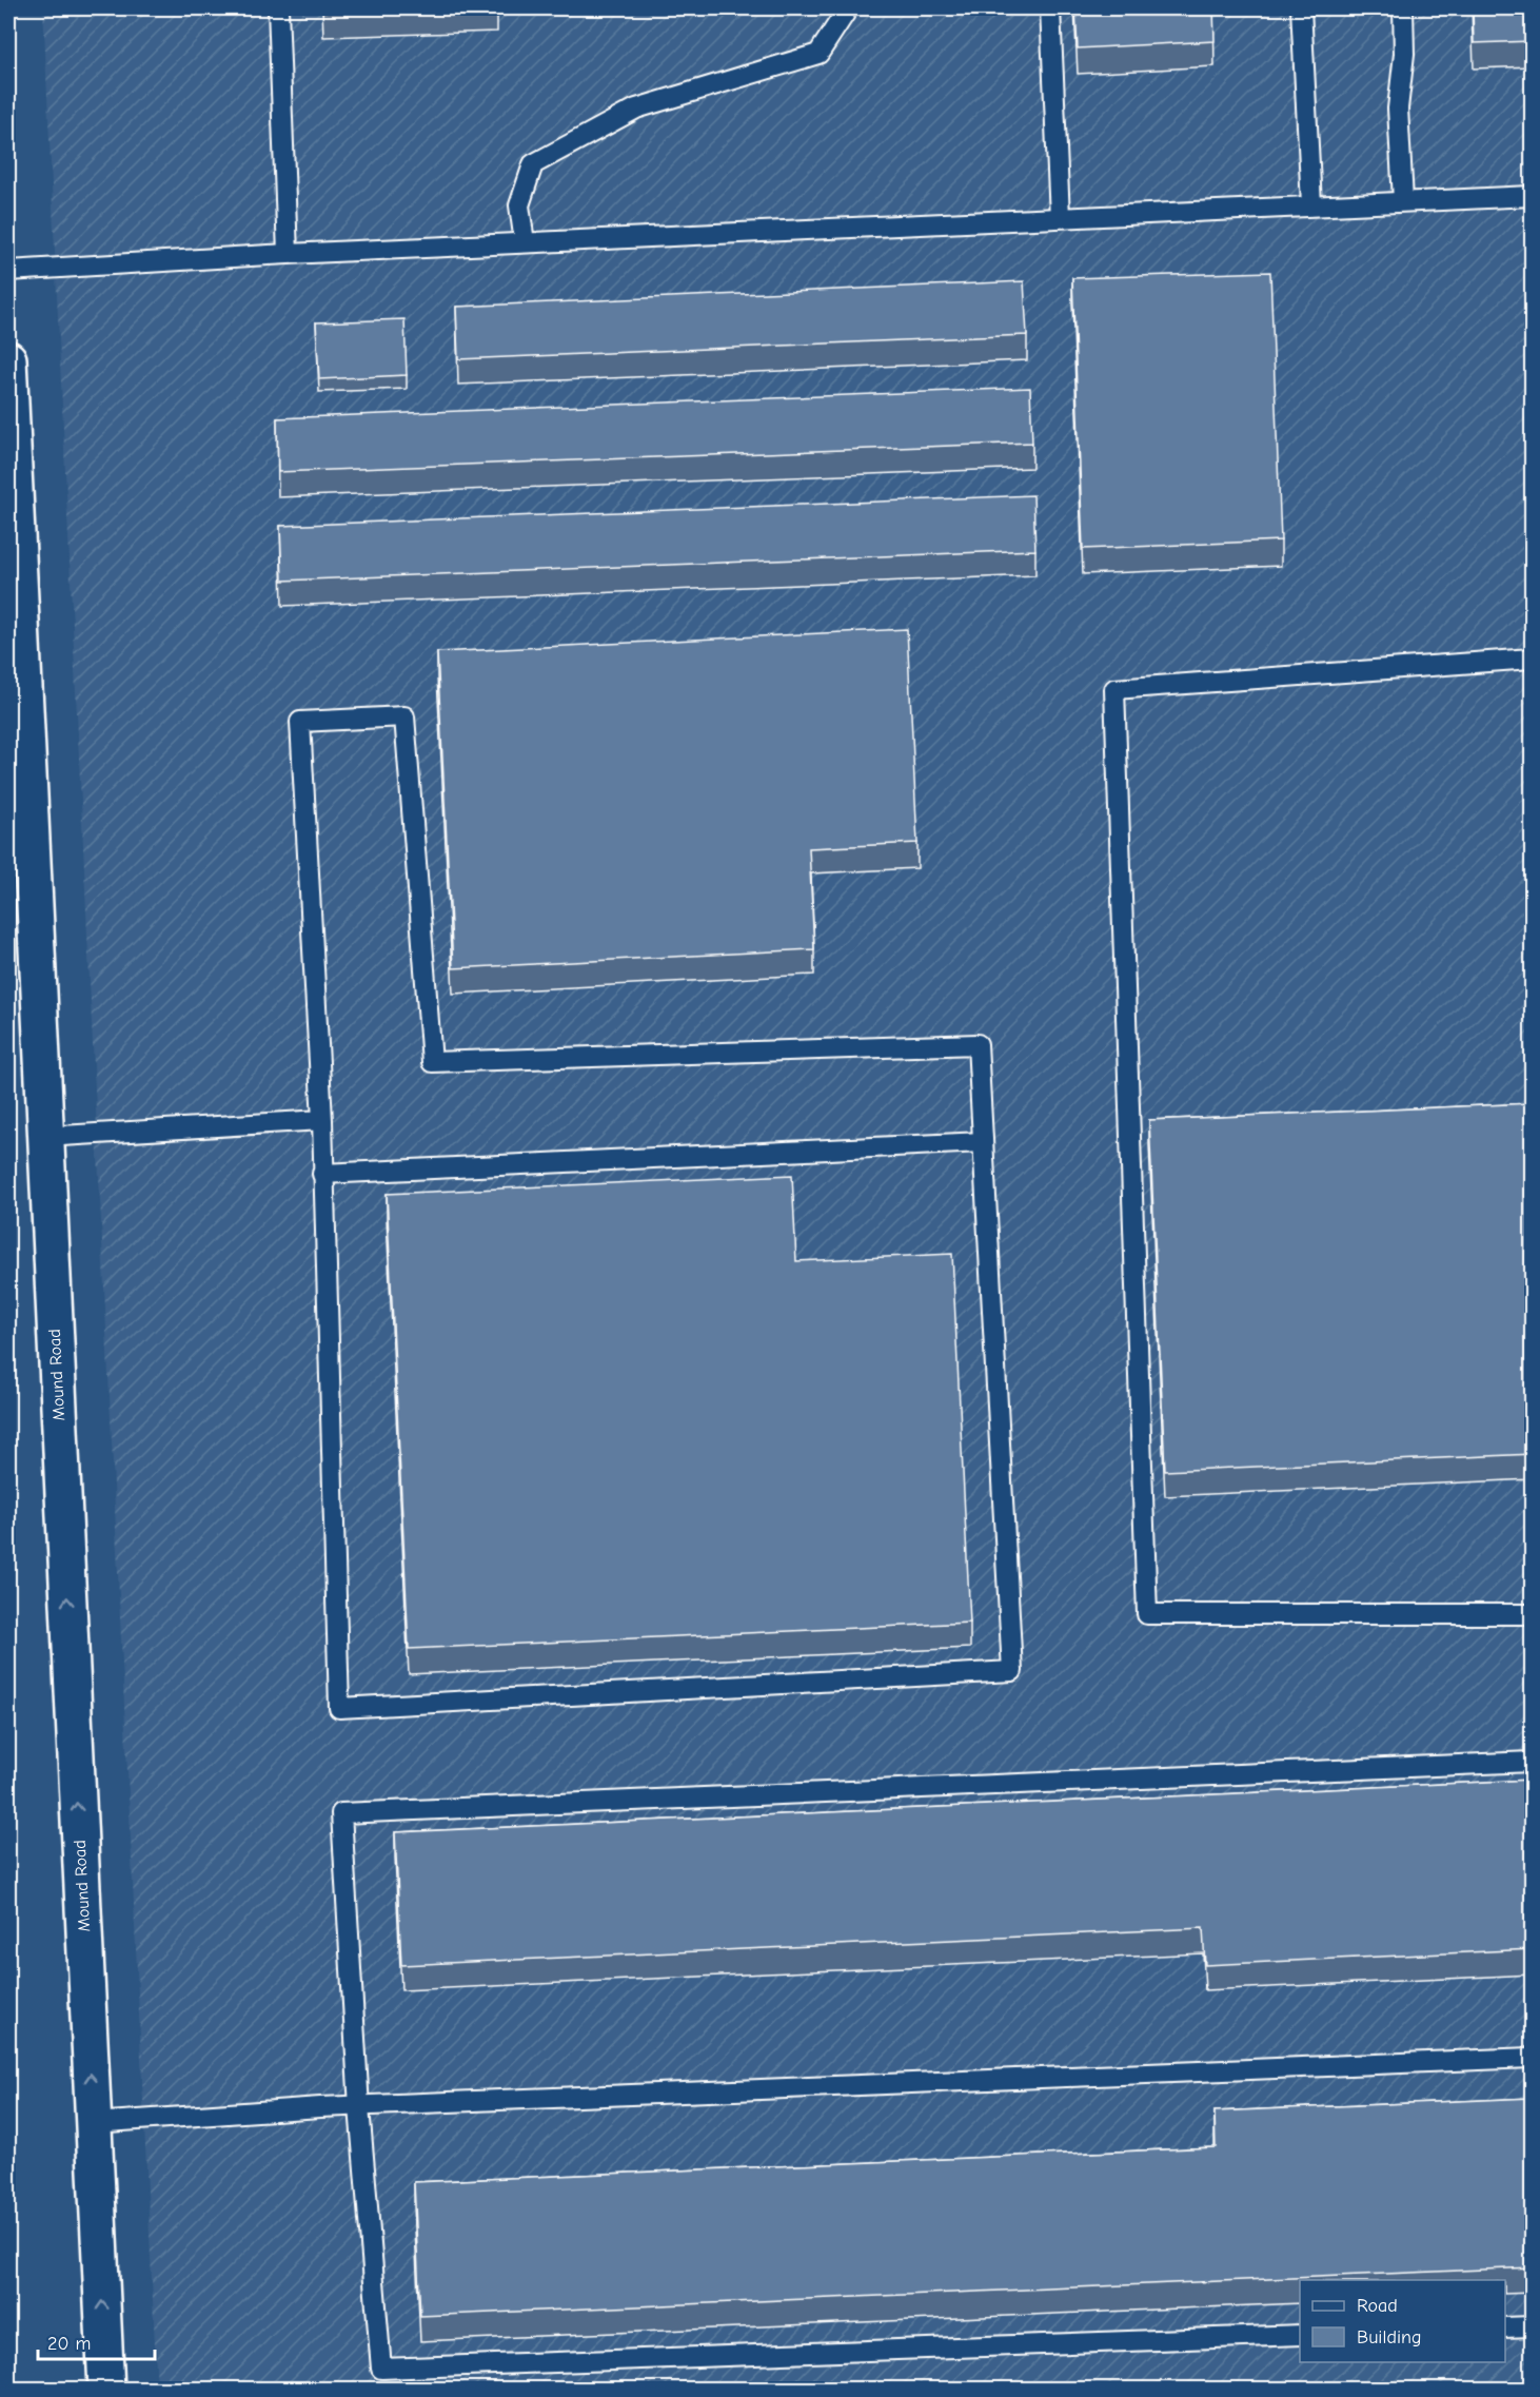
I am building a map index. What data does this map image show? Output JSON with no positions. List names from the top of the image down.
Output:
{
  "streets": {
    "main road": ["Mound Road"]
  },
  "one_way": ["Mound Road"],
  "legend": ["Road", "Building"],
  "scale_bar": "20 m"
}
